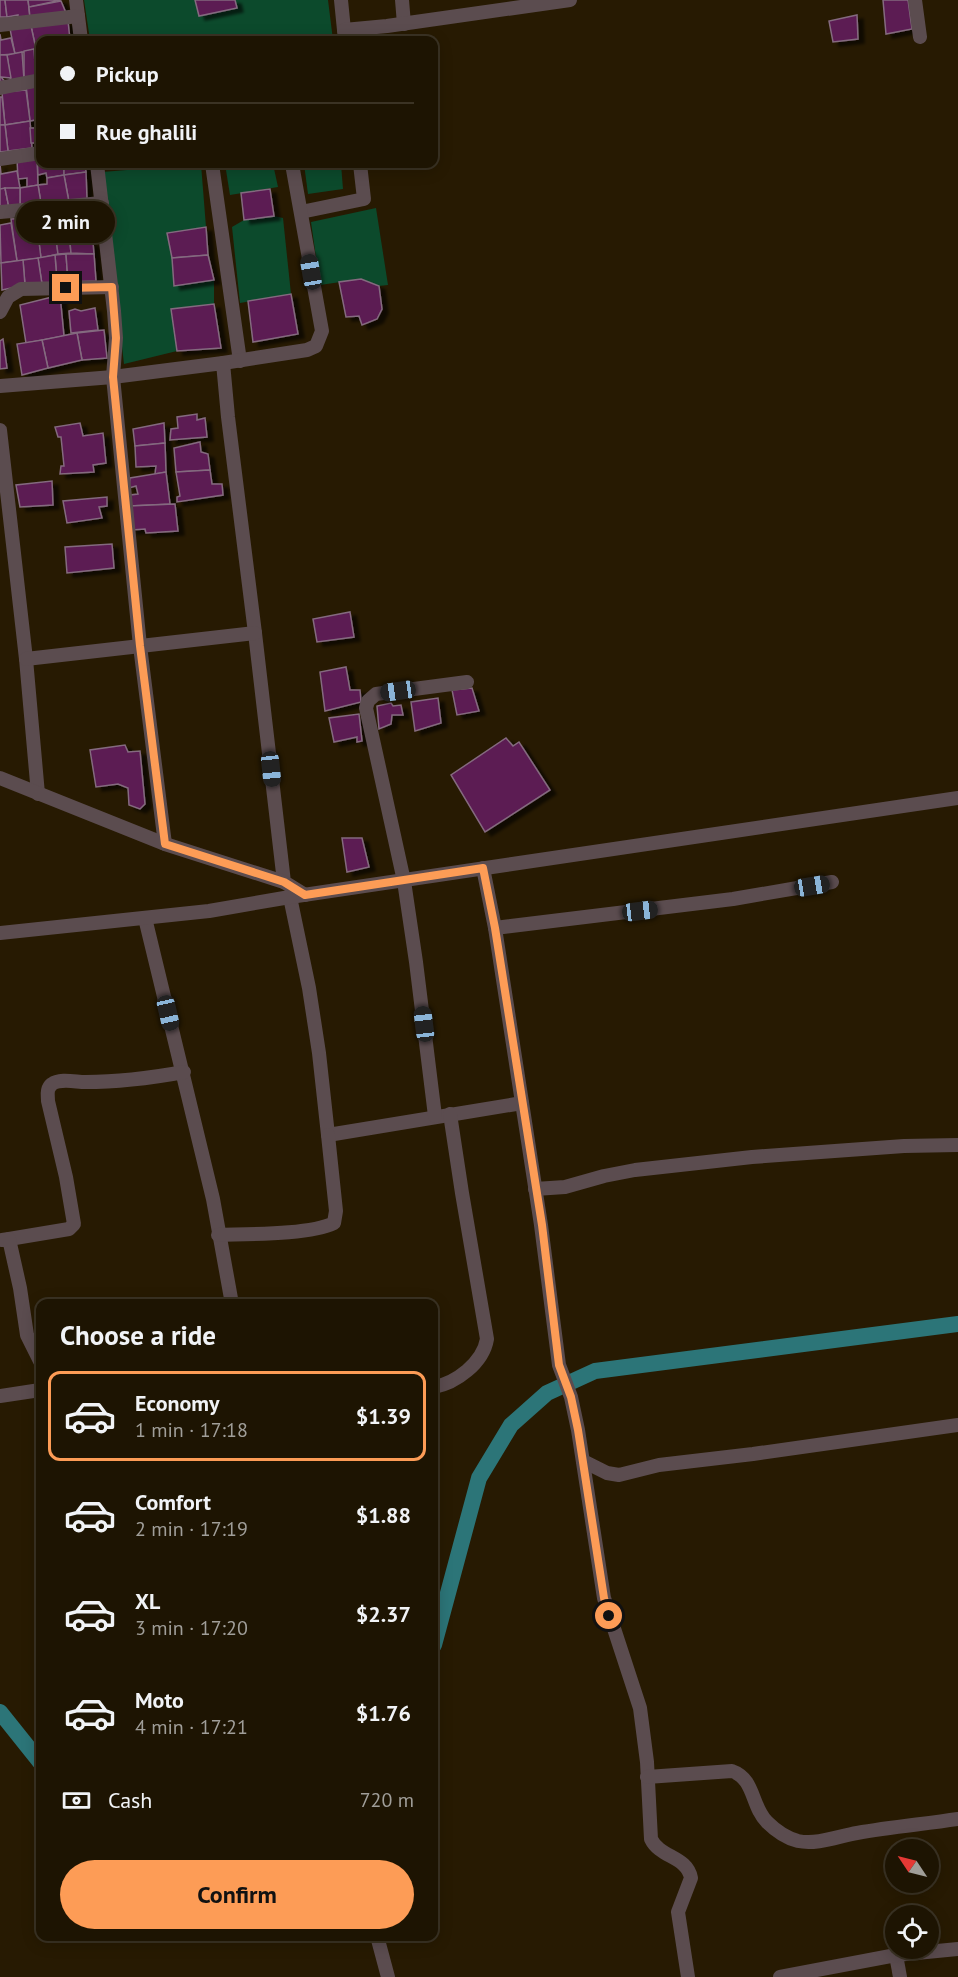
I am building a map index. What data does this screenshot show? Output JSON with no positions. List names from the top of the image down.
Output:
{
  "north": "top left",
  "page": {
    "banner": ["Pickup", "Rue ghalili"],
    "bubble": "2 min",
    "heading": "Choose a ride",
    "list": [
      {
        "name": "Economy",
        "note": "1 min · 17:18",
        "value": "$1.39"
      },
      {
        "name": "Comfort",
        "note": "2 min · 17:19",
        "value": "$1.88"
      },
      {
        "name": "XL",
        "note": "3 min · 17:20",
        "value": "$2.37"
      },
      {
        "name": "Moto",
        "note": "4 min · 17:21",
        "value": "$1.76"
      }
    ],
    "pay": ["Cash", "720 m"],
    "buttons": "Confirm"
  }
}
